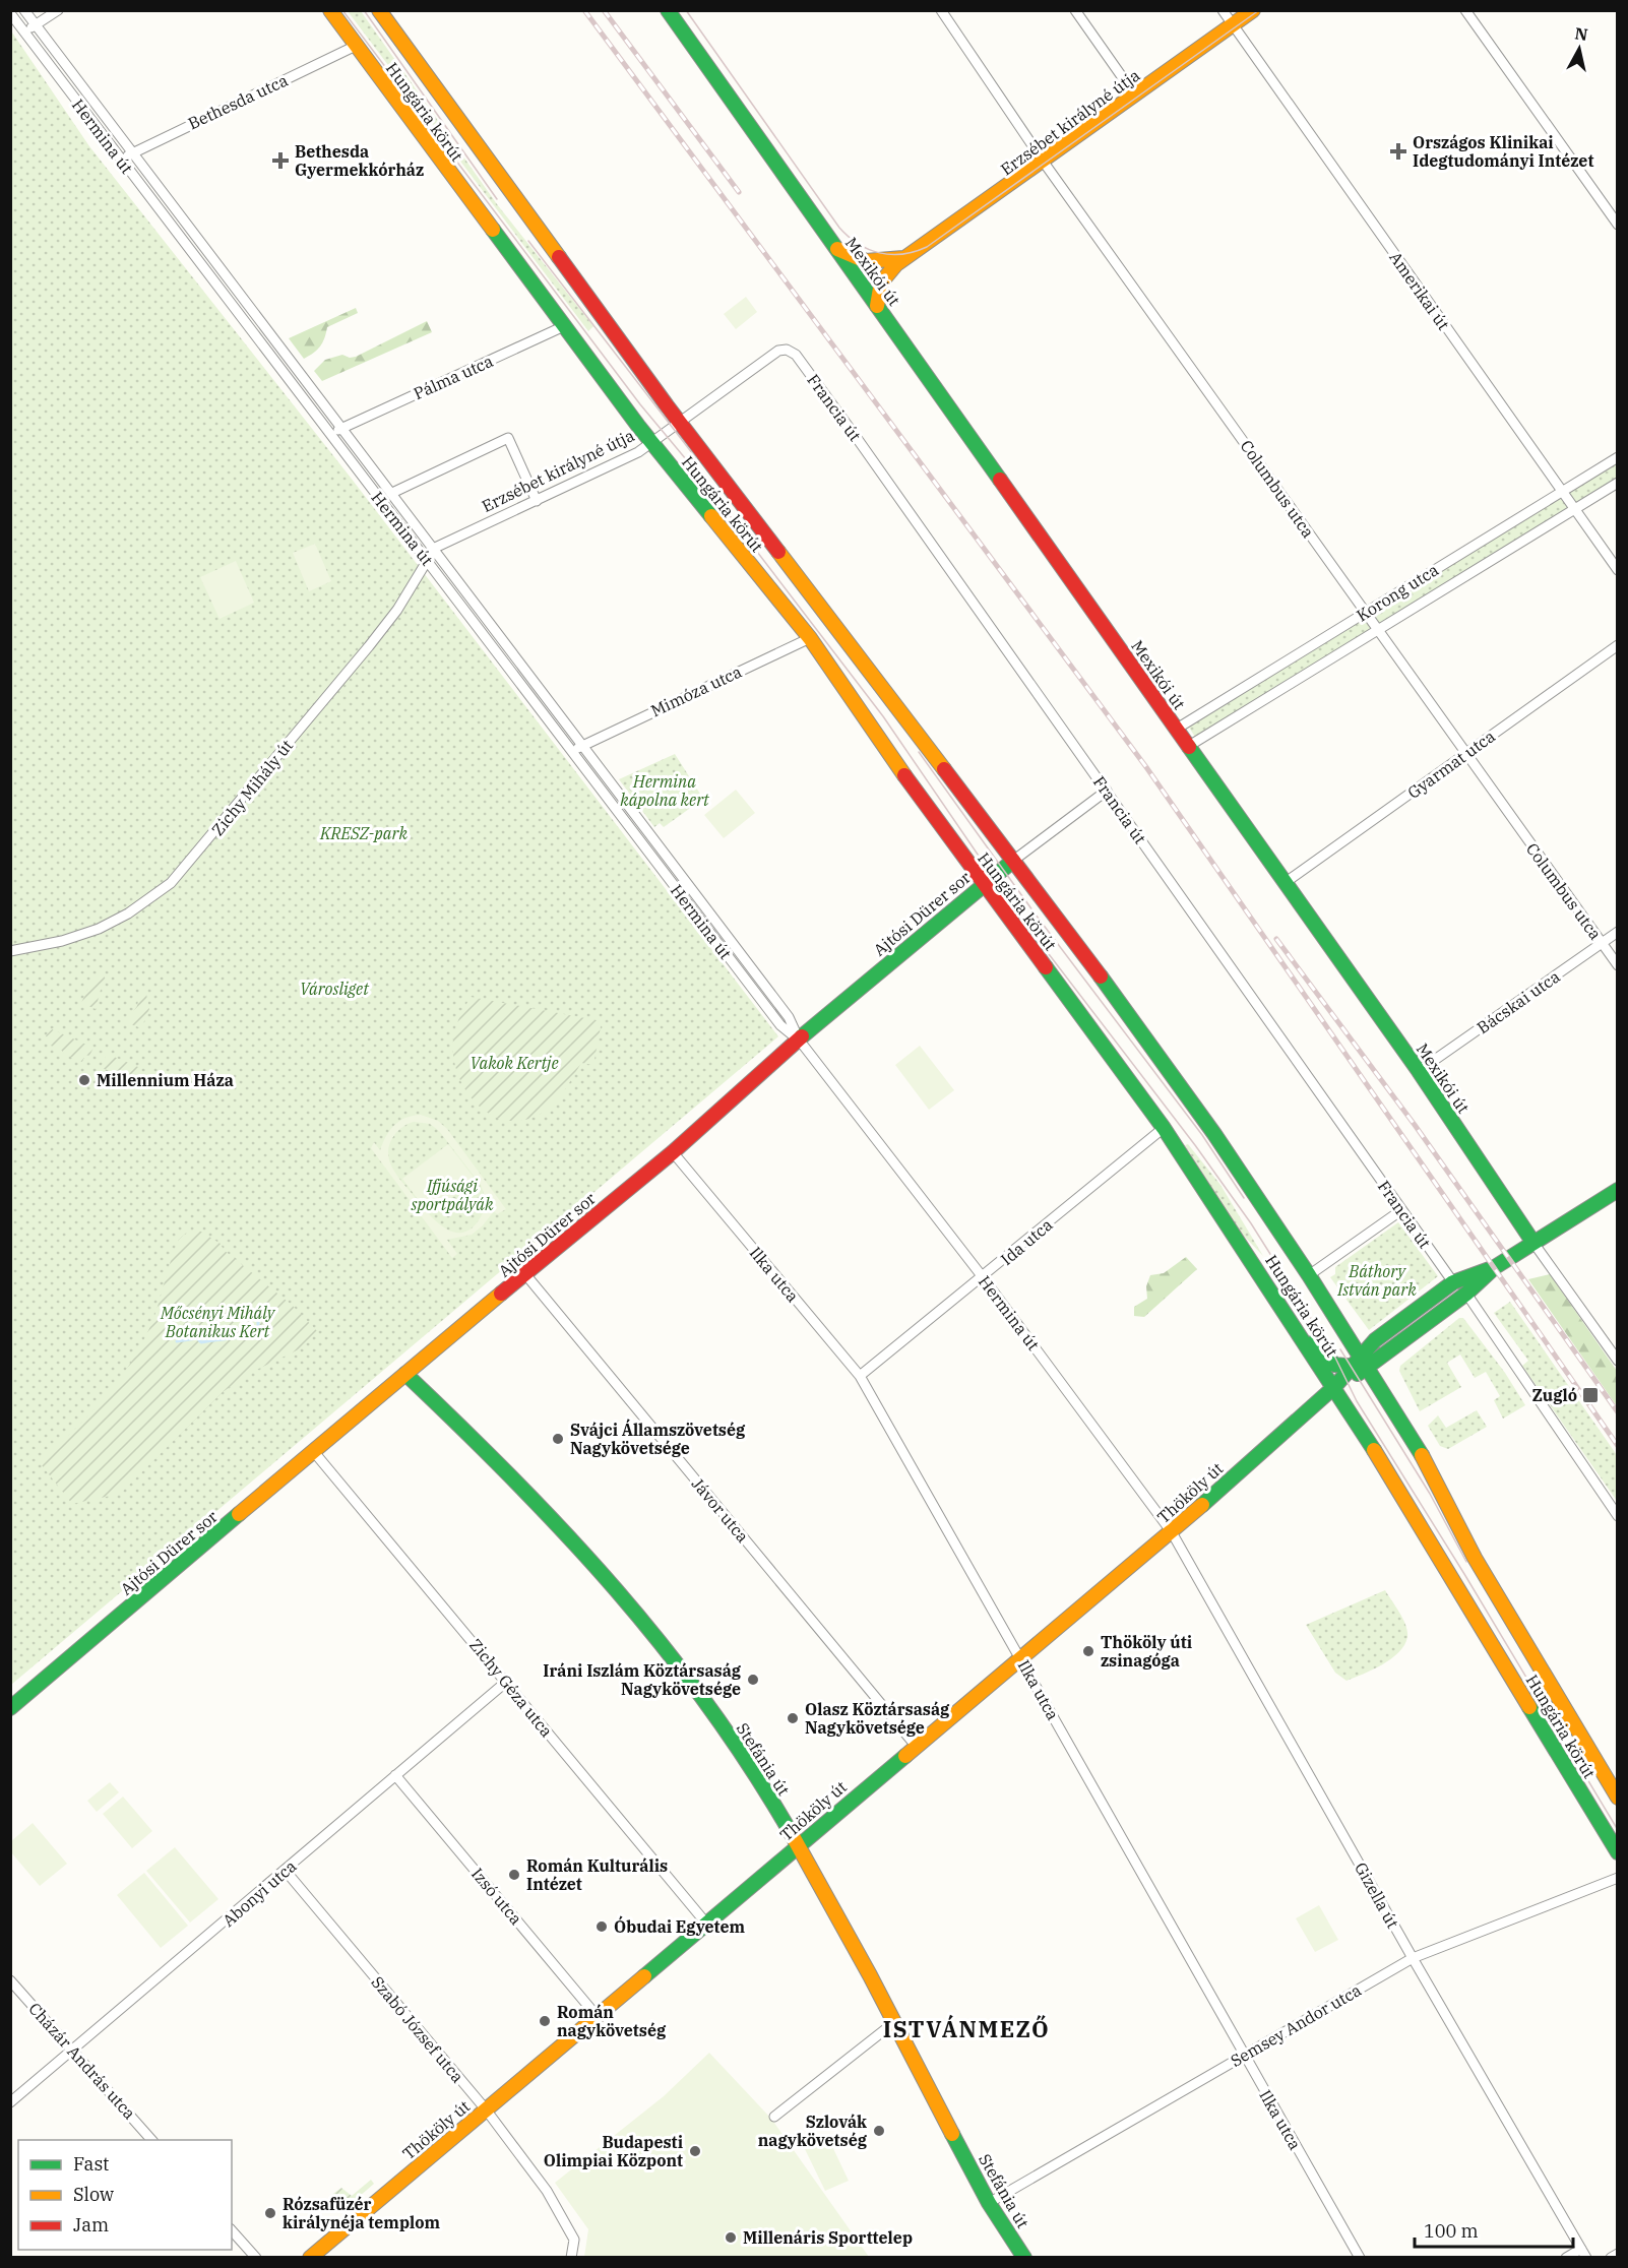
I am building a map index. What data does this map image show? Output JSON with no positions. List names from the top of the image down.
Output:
{
  "streets": {
    "main road": [
      "Hungária körút",
      "Erzsébet királyné útja",
      "Mexikói út",
      "Ajtósi Dürer sor",
      "Thököly út",
      "Stefánia út"
    ],
    "street": [
      "Bethesda utca",
      "Hermina út",
      "Amerikai út",
      "Pálma utca",
      "Francia út",
      "Columbus utca",
      "Korong utca",
      "Mimóza utca",
      "Gyarmat utca",
      "Zichy Mihály út",
      "Bácskai utca",
      "Ida utca",
      "Ilka utca",
      "Jávor utca",
      "Zichy Géza utca",
      "Abonyi utca",
      "Gizella út",
      "Izsó utca",
      "Semsey Andor utca",
      "Szabó József utca",
      "Cházár András utca"
    ]
  },
  "crossings": [
    ["Bethesda utca", "Hungária körút"],
    ["Bethesda utca", "Hermina út"],
    ["Hungária körút", "Erzsébet királyné útja"],
    ["Hungária körút", "Pálma utca"],
    ["Hungária körút", "Mimóza utca"],
    ["Hungária körút", "Ajtósi Dürer sor"],
    ["Hungária körút", "Ida utca"],
    ["Hungária körút", "Thököly út"],
    ["Erzsébet királyné útja", "Hermina út"],
    ["Erzsébet királyné útja", "Mexikói út"],
    ["Erzsébet királyné útja", "Amerikai út"],
    ["Erzsébet királyné útja", "Francia út"],
    ["Erzsébet királyné útja", "Columbus utca"],
    ["Erzsébet királyné útja", "Zichy Mihály út"],
    ["Hermina út", "Pálma utca"],
    ["Hermina út", "Mimóza utca"],
    ["Hermina út", "Zichy Mihály út"],
    ["Hermina út", "Ajtósi Dürer sor"],
    ["Hermina út", "Ida utca"],
    ["Hermina út", "Thököly út"],
    ["Hermina út", "Gizella út"],
    ["Mexikói út", "Korong utca"],
    ["Mexikói út", "Gyarmat utca"],
    ["Mexikói út", "Bácskai utca"],
    ["Mexikói út", "Thököly út"],
    ["Amerikai út", "Korong utca"],
    ["Francia út", "Ajtósi Dürer sor"],
    ["Francia út", "Thököly út"],
    ["Columbus utca", "Korong utca"],
    ["Columbus utca", "Gyarmat utca"],
    ["Columbus utca", "Bácskai utca"],
    ["Ajtósi Dürer sor", "Ilka utca"],
    ["Ajtósi Dürer sor", "Jávor utca"],
    ["Ajtósi Dürer sor", "Zichy Géza utca"],
    ["Ajtósi Dürer sor", "Stefánia út"],
    ["Ida utca", "Ilka utca"],
    ["Ilka utca", "Thököly út"],
    ["Ilka utca", "Semsey Andor utca"],
    ["Thököly út", "Jávor utca"],
    ["Thököly út", "Zichy Géza utca"],
    ["Thököly út", "Stefánia út"],
    ["Thököly út", "Gizella út"],
    ["Thököly út", "Izsó utca"],
    ["Thököly út", "Szabó József utca"],
    ["Zichy Géza utca", "Abonyi utca"],
    ["Stefánia út", "Semsey Andor utca"],
    ["Abonyi utca", "Izsó utca"],
    ["Abonyi utca", "Szabó József utca"],
    ["Abonyi utca", "Cházár András utca"],
    ["Gizella út", "Semsey Andor utca"]
  ],
  "districts": ["ISTVÁNMEZŐ"],
  "parks": [
    "Hermina kápolna kert",
    "KRESZ-park",
    "Városliget",
    "Vakok Kertje",
    "Ifjúsági sportpályák",
    "Báthory István park",
    "Mőcsényi Mihály Botanikus Kert"
  ],
  "places": {
    "health": ["Országos Klinikai Idegtudományi Intézet", "Bethesda Gyermekkórház"],
    "other": [
      "Millennium Háza",
      "Svájci Államszövetség Nagykövetsége",
      "Thököly úti zsinagóga",
      "Iráni Iszlám Köztársaság Nagykövetsége",
      "Olasz Köztársaság Nagykövetsége",
      "Román Kulturális Intézet",
      "Óbudai Egyetem",
      "Román nagykövetség",
      "Szlovák nagykövetség",
      "Budapesti Olimpiai Központ",
      "Rózsafüzér királynéja templom",
      "Millenáris Sporttelep"
    ],
    "transit": ["Zugló"]
  },
  "legend": ["Fast", "Slow", "Jam"],
  "scale_bar": "100 m",
  "north": "top"
}
